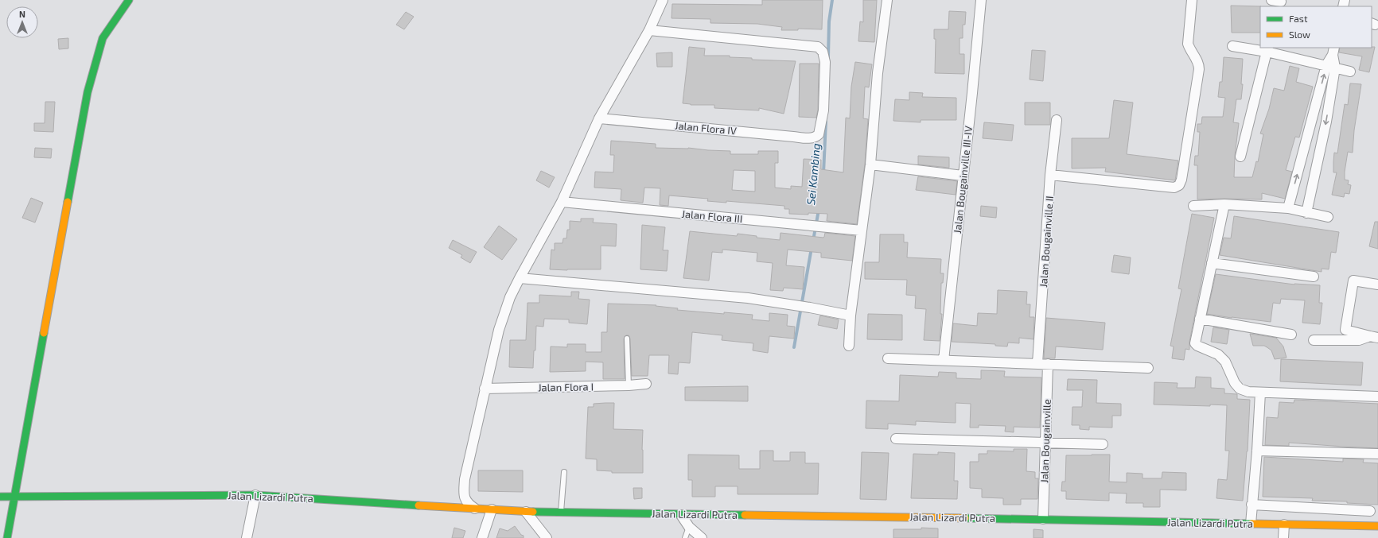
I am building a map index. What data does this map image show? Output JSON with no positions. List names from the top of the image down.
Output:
{
  "streets": {
    "street": [
      "Jalan Flora IV",
      "Jalan Bougainville III-IV",
      "Jalan Flora III",
      "Jalan Bougainville II",
      "Jalan Flora I",
      "Jalan Bougainville",
      "Jalan Lizardi Putra"
    ]
  },
  "crossings": [
    ["Jalan Bougainville", "Jalan Lizardi Putra"]
  ],
  "water": ["Sei Kambing"],
  "legend": ["Fast", "Slow"],
  "north": "top"
}
